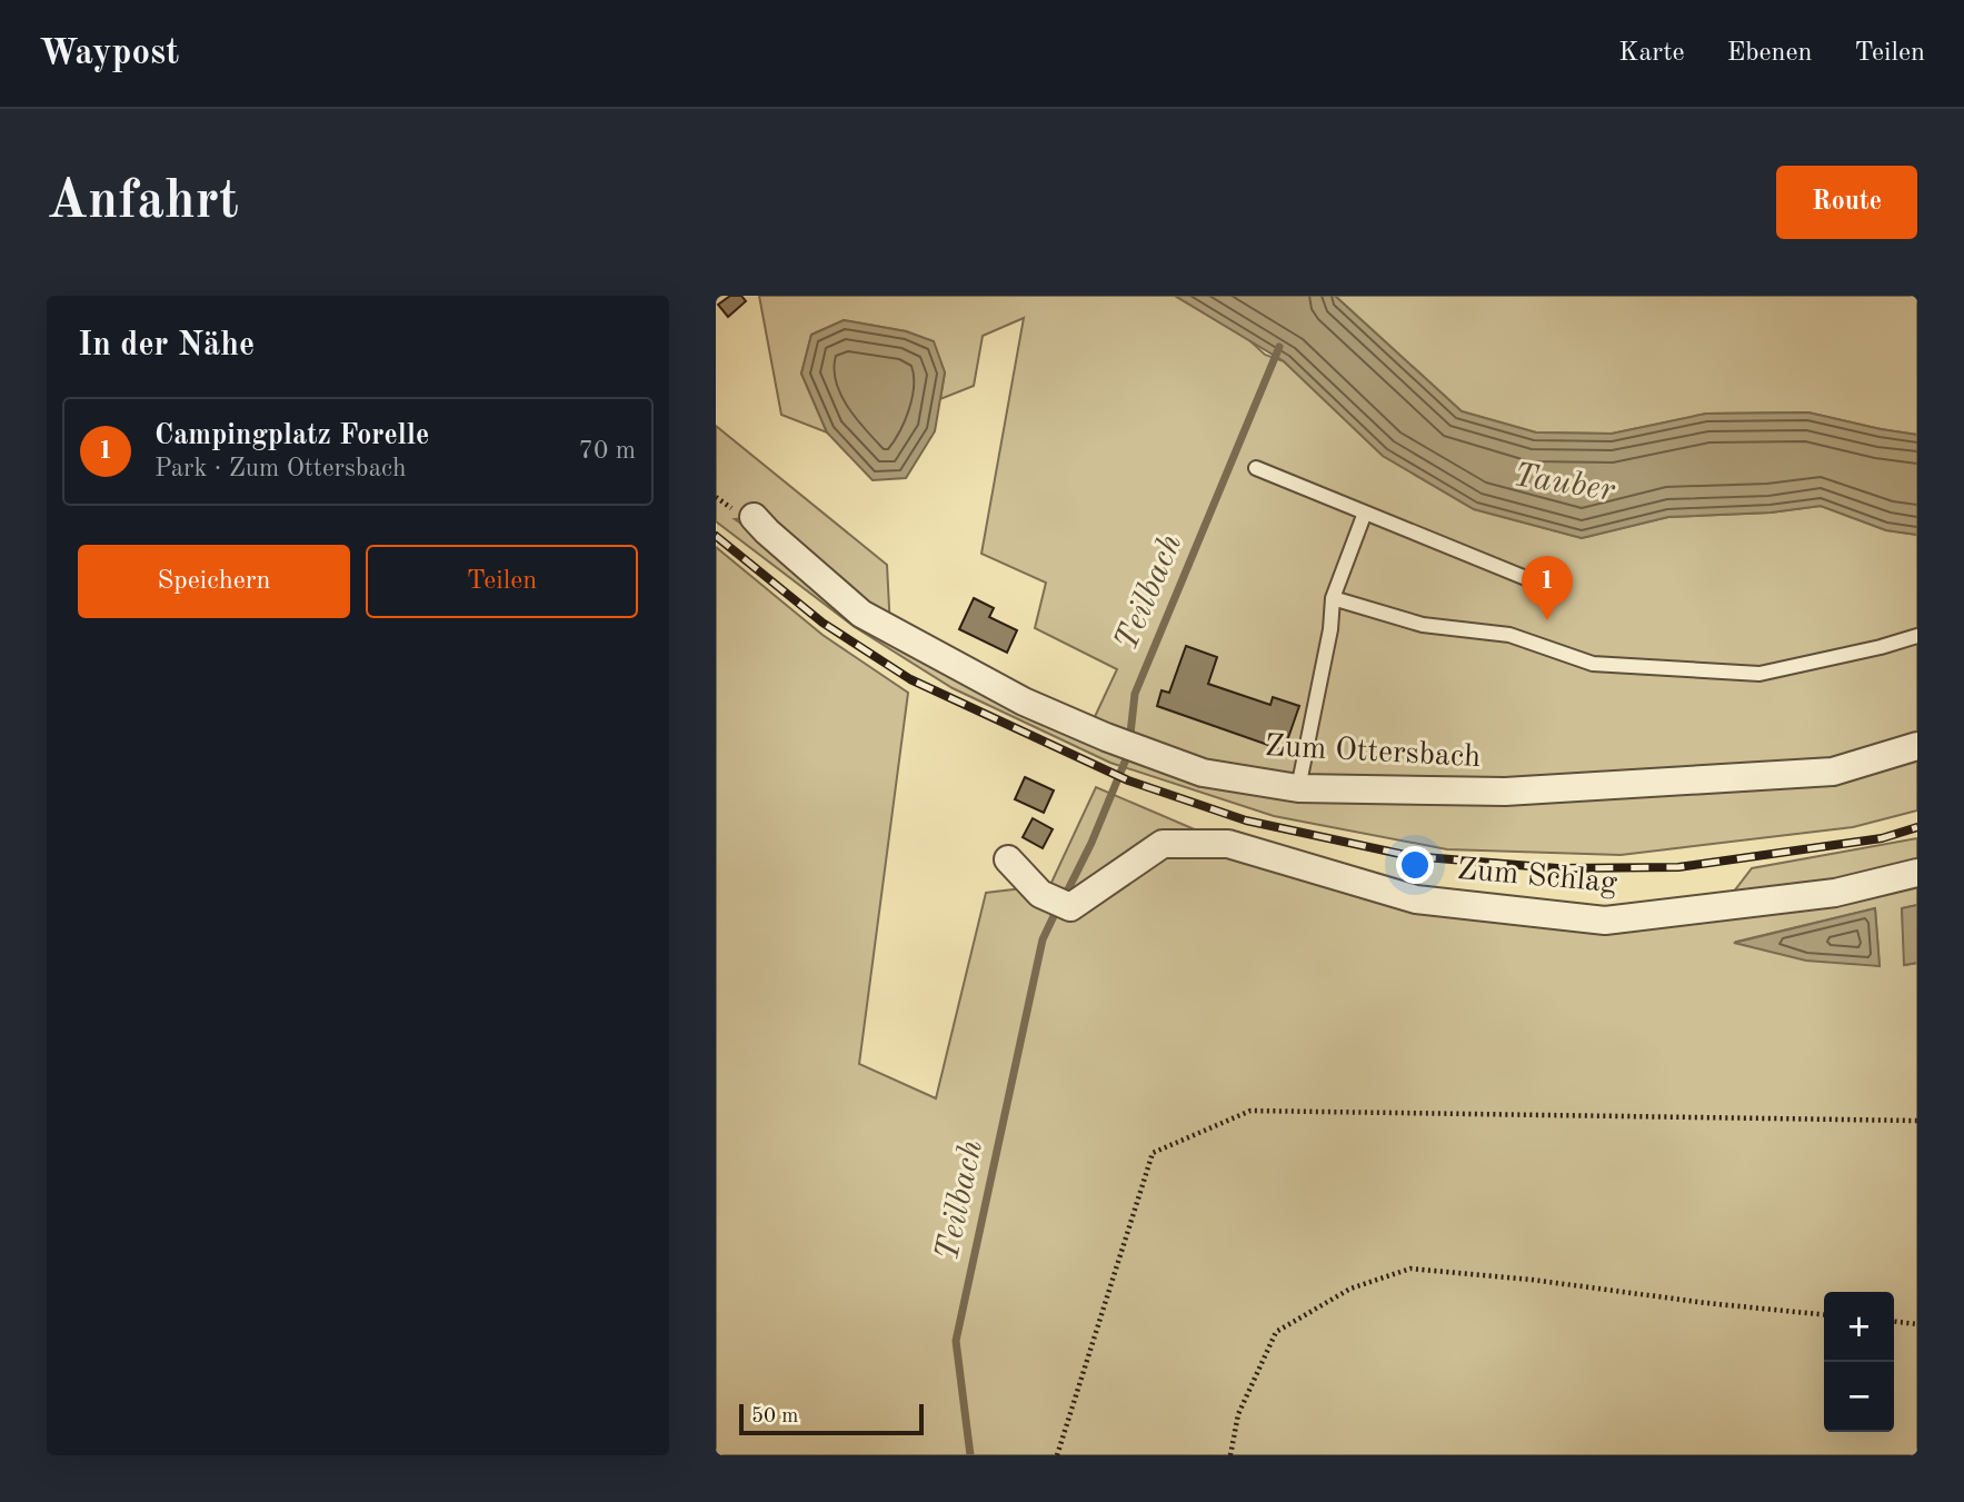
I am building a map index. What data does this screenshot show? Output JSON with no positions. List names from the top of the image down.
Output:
{
  "streets": {
    "street": ["Zum Ottersbach", "Zum Schlag"]
  },
  "water": ["Tauber", "Teilbach"],
  "scale_bar": "50 m",
  "page": {
    "header": "Waypost",
    "nav": ["Karte", "Ebenen", "Teilen"],
    "buttons": [
      "Route",
      ["Speichern", "Teilen"]
    ],
    "title": "Anfahrt",
    "heading": "In der Nähe",
    "list": [
      {
        "mark": "1",
        "name": "Campingplatz Forelle",
        "note": "Park · Zum Ottersbach",
        "value": "70 m"
      }
    ],
    "pins": "1",
    "map_buttons": ["+", "−"],
    "scale": "50 m"
  }
}
